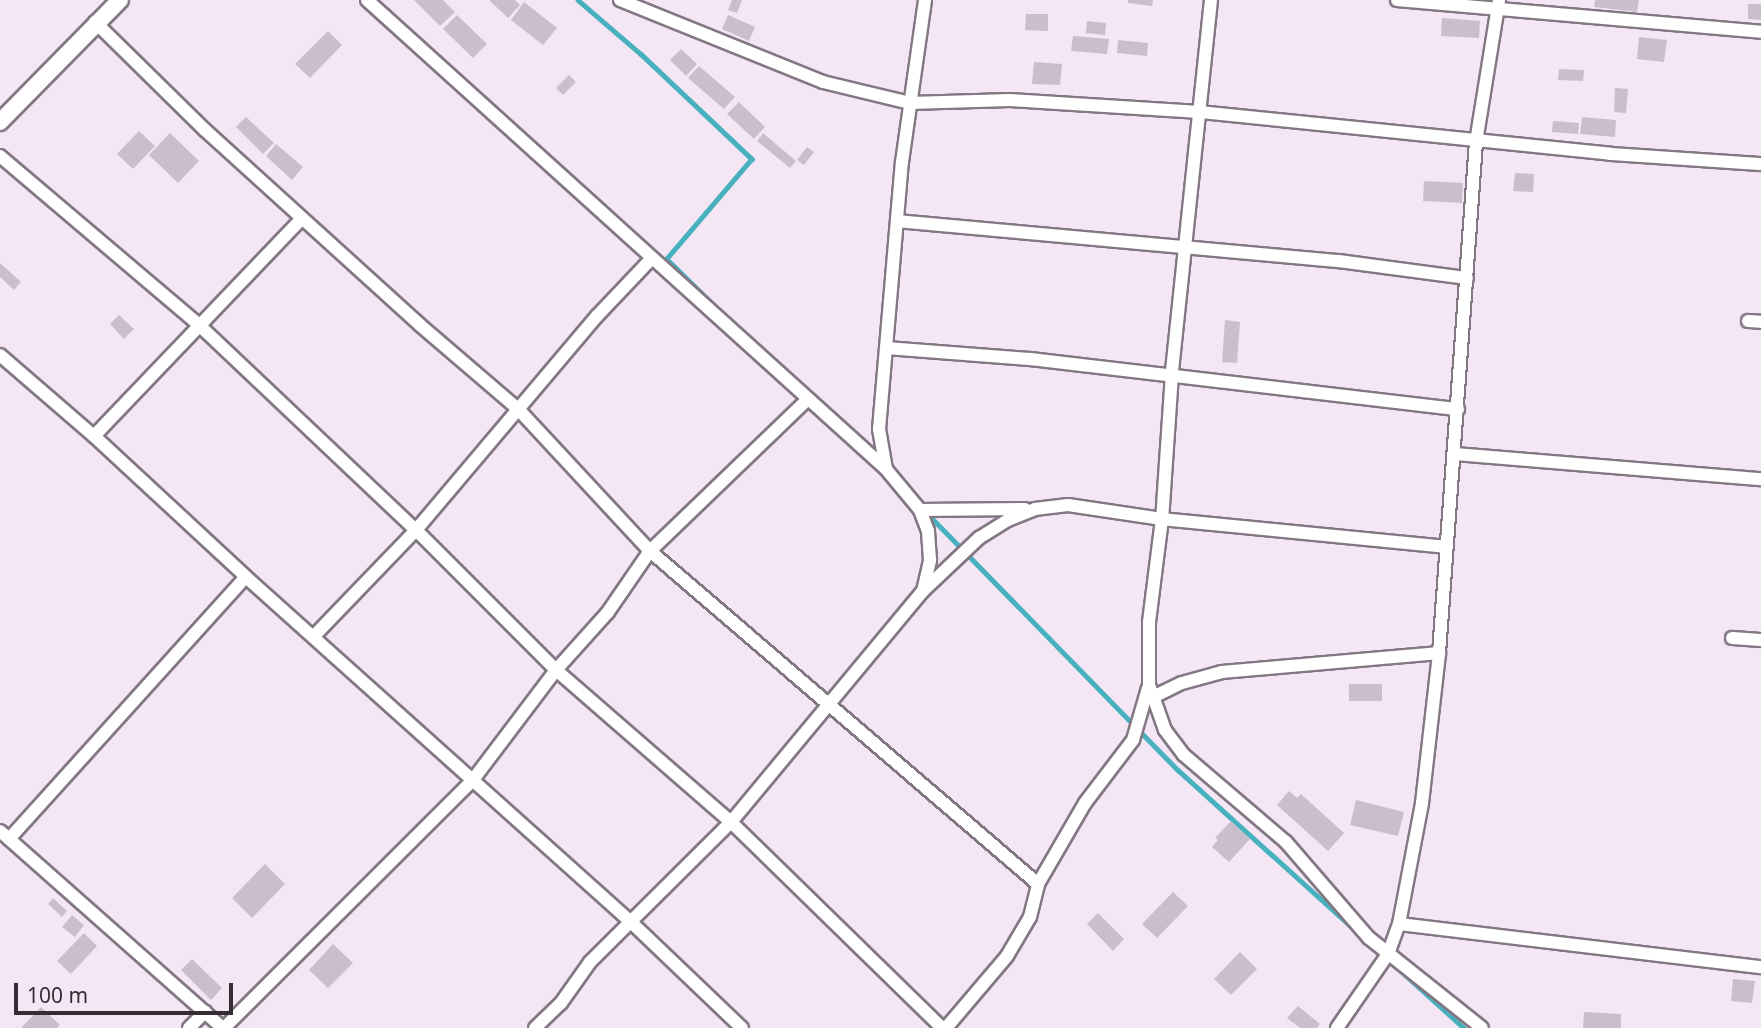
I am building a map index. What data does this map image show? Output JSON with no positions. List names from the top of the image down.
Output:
{
  "scale_bar": "100 m"
}
